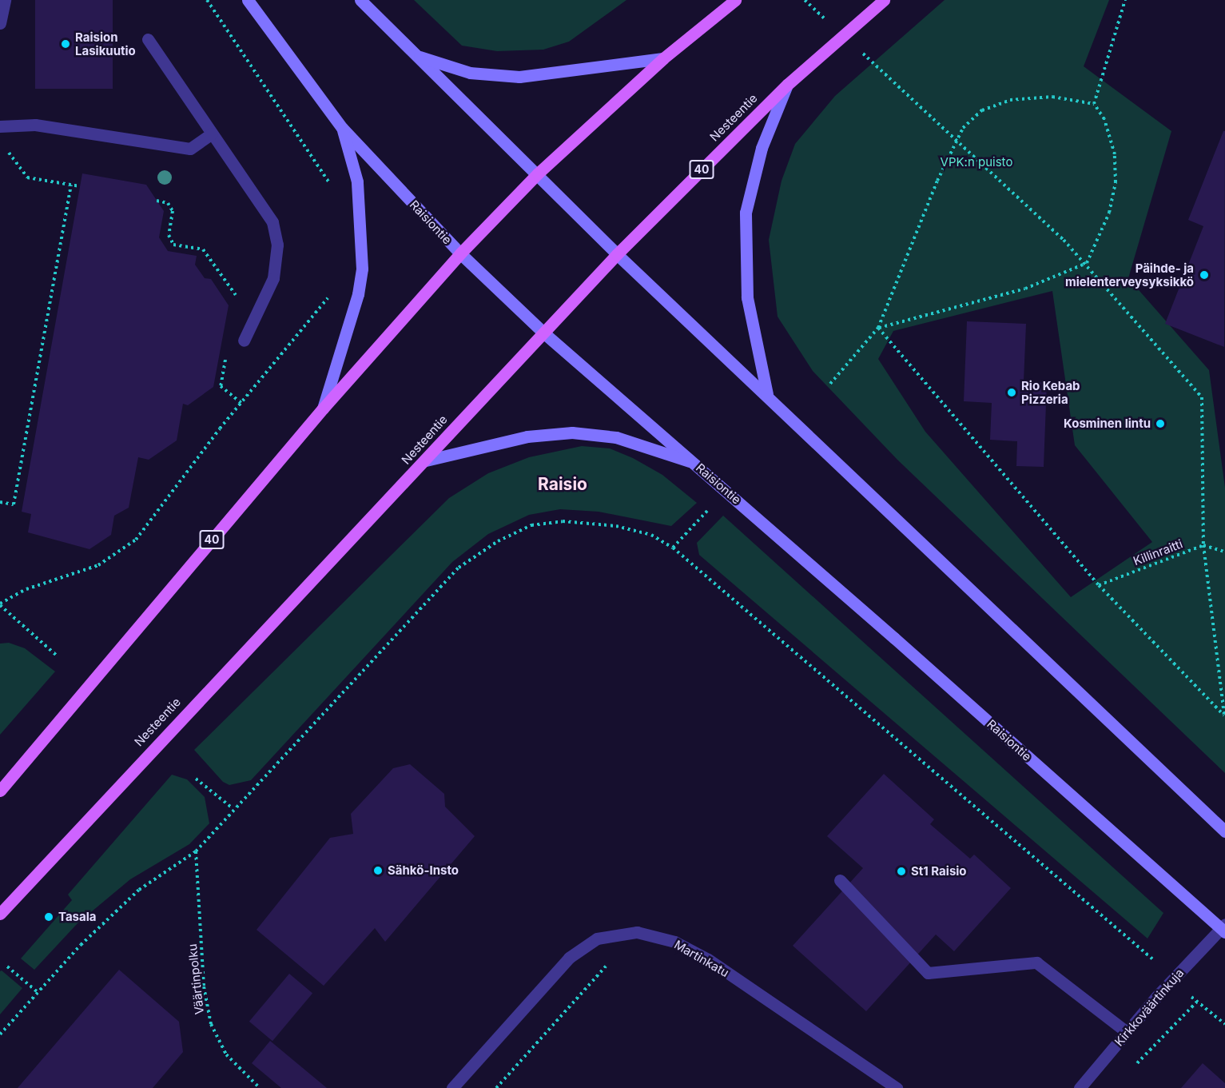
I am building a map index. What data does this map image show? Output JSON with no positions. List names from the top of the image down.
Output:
{
  "streets": {
    "main road": ["Nesteentie", "40", "Raisiontie"],
    "street": ["Martinkatu", "Kirkkoväärtinkuja"],
    "path": ["Killinraitti", "Väärtinpolku"]
  },
  "crossings": [
    ["Nesteentie", "Raisiontie"],
    ["40", "Raisiontie"],
    ["Raisiontie", "Kirkkoväärtinkuja"]
  ],
  "districts": ["Raisio"],
  "parks": ["VPK:n puisto"],
  "places": [
    "Raision Lasikuutio",
    "Päihde- ja mielenterveysyksikkö",
    "Rio Kebab Pizzeria",
    "Kosminen lintu",
    "Sähkö-Insto",
    "St1 Raisio",
    "Tasala"
  ]
}
